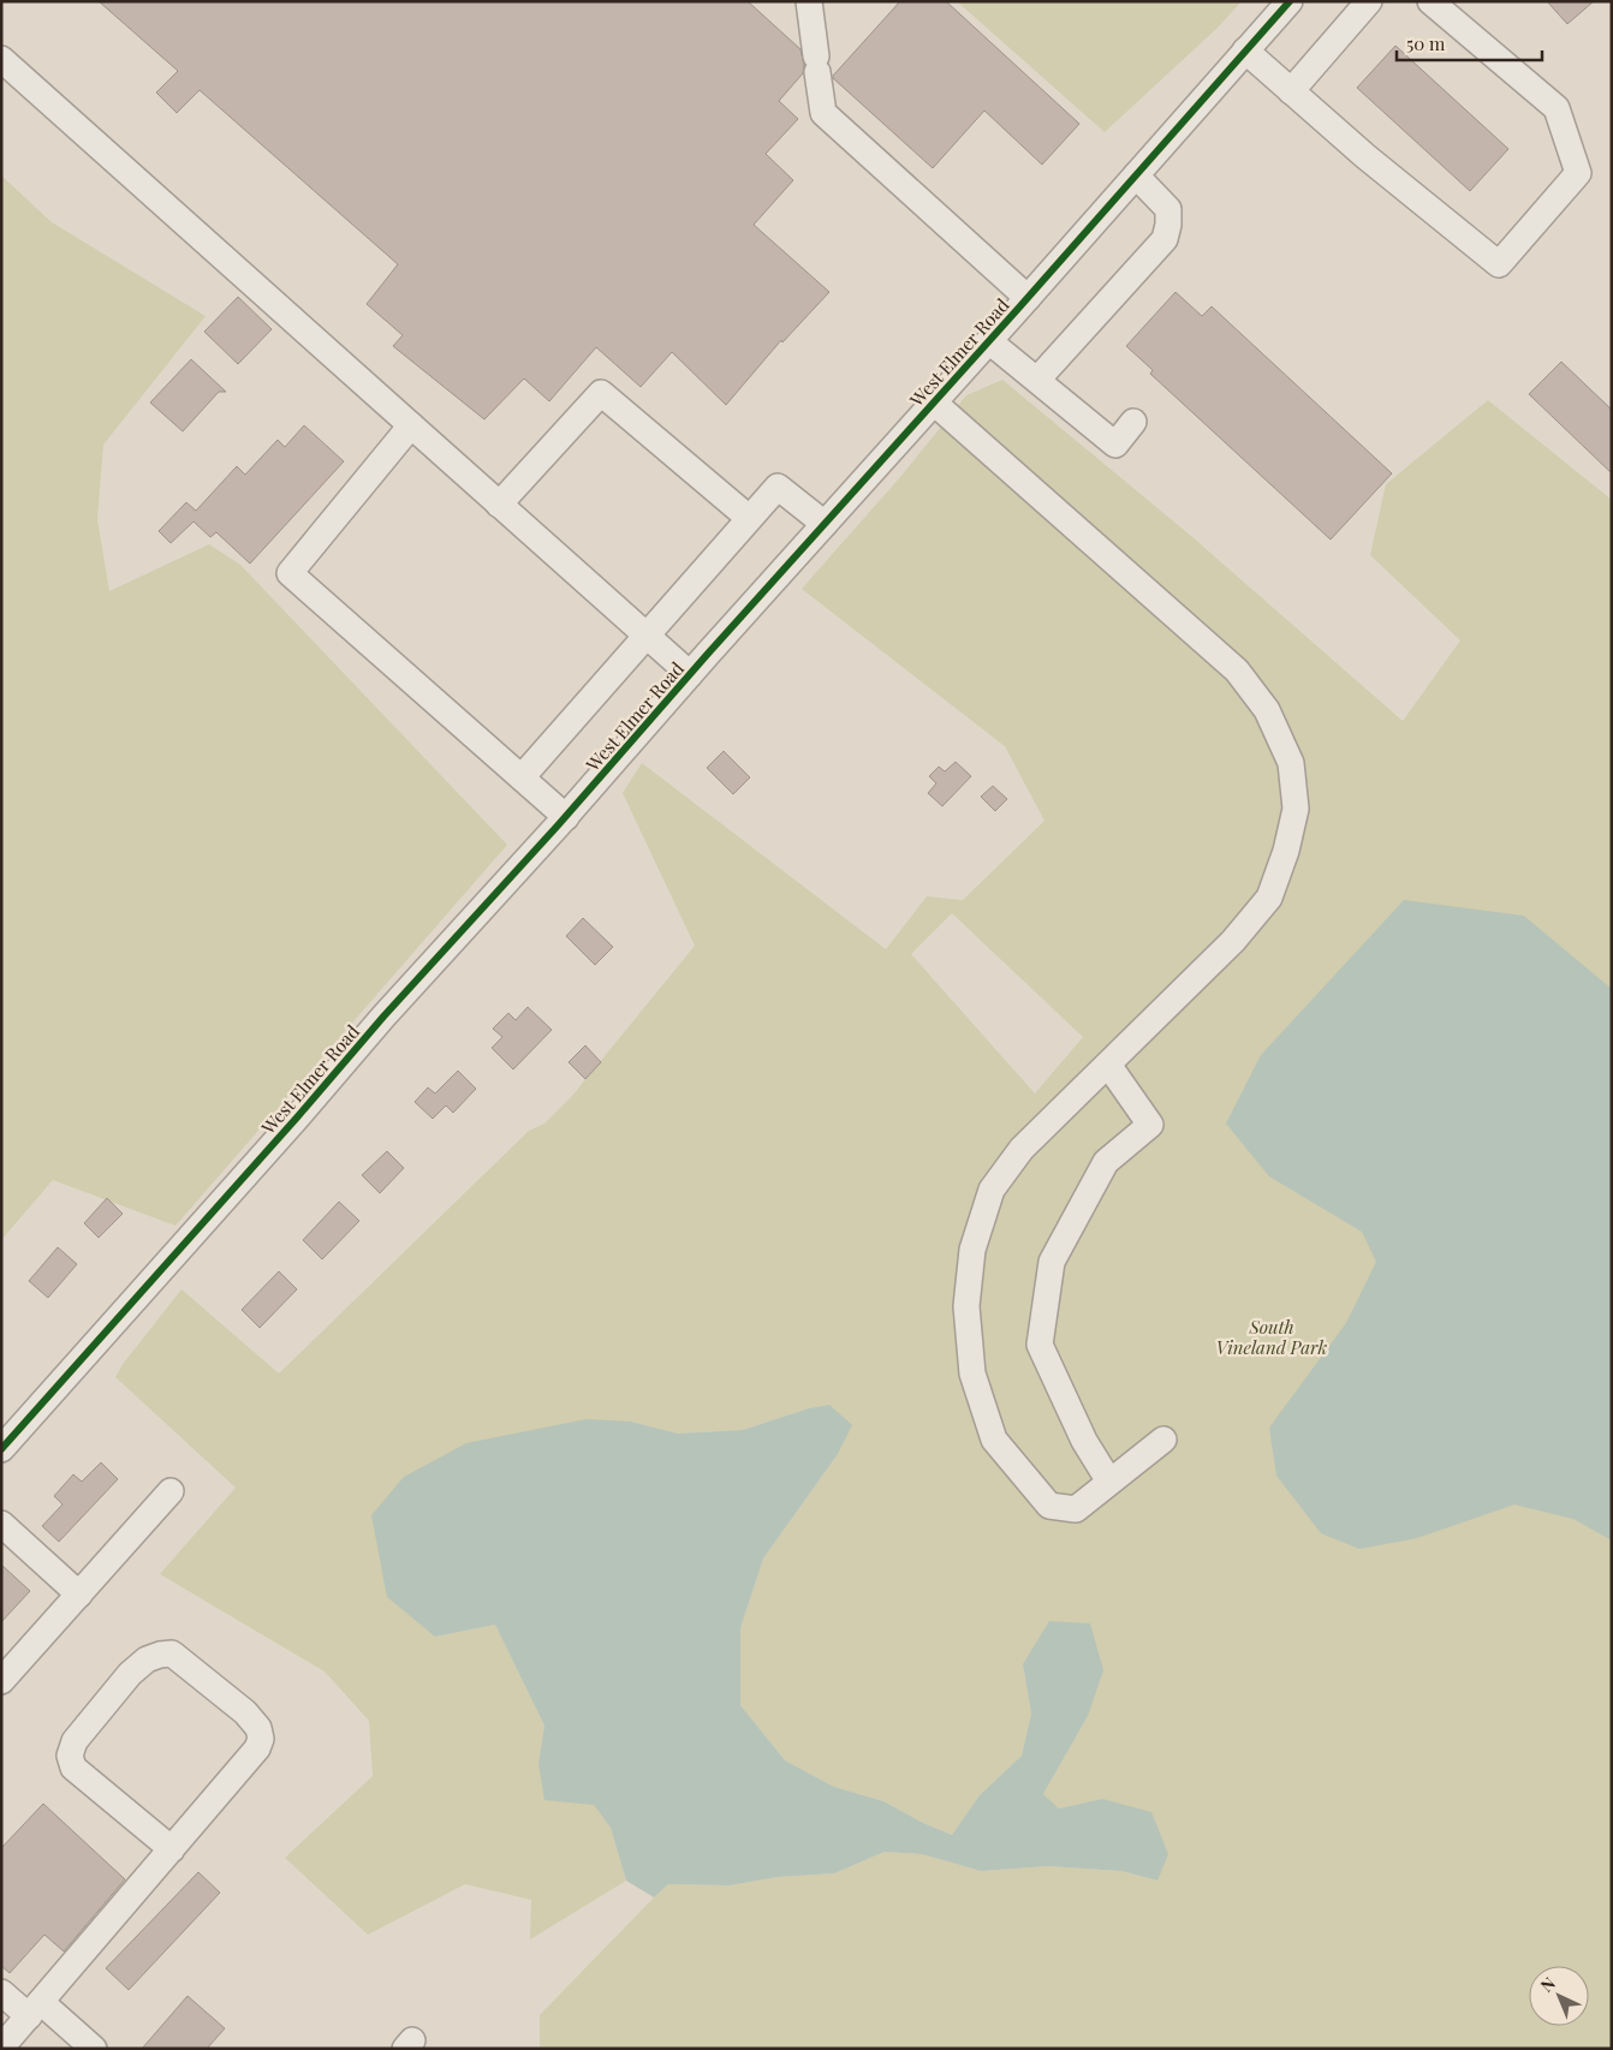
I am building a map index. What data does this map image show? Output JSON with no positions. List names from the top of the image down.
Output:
{
  "streets": {
    "street": ["West Elmer Road"]
  },
  "parks": ["South Vineland Park"],
  "scale_bar": "50 m",
  "north": "top left"
}
